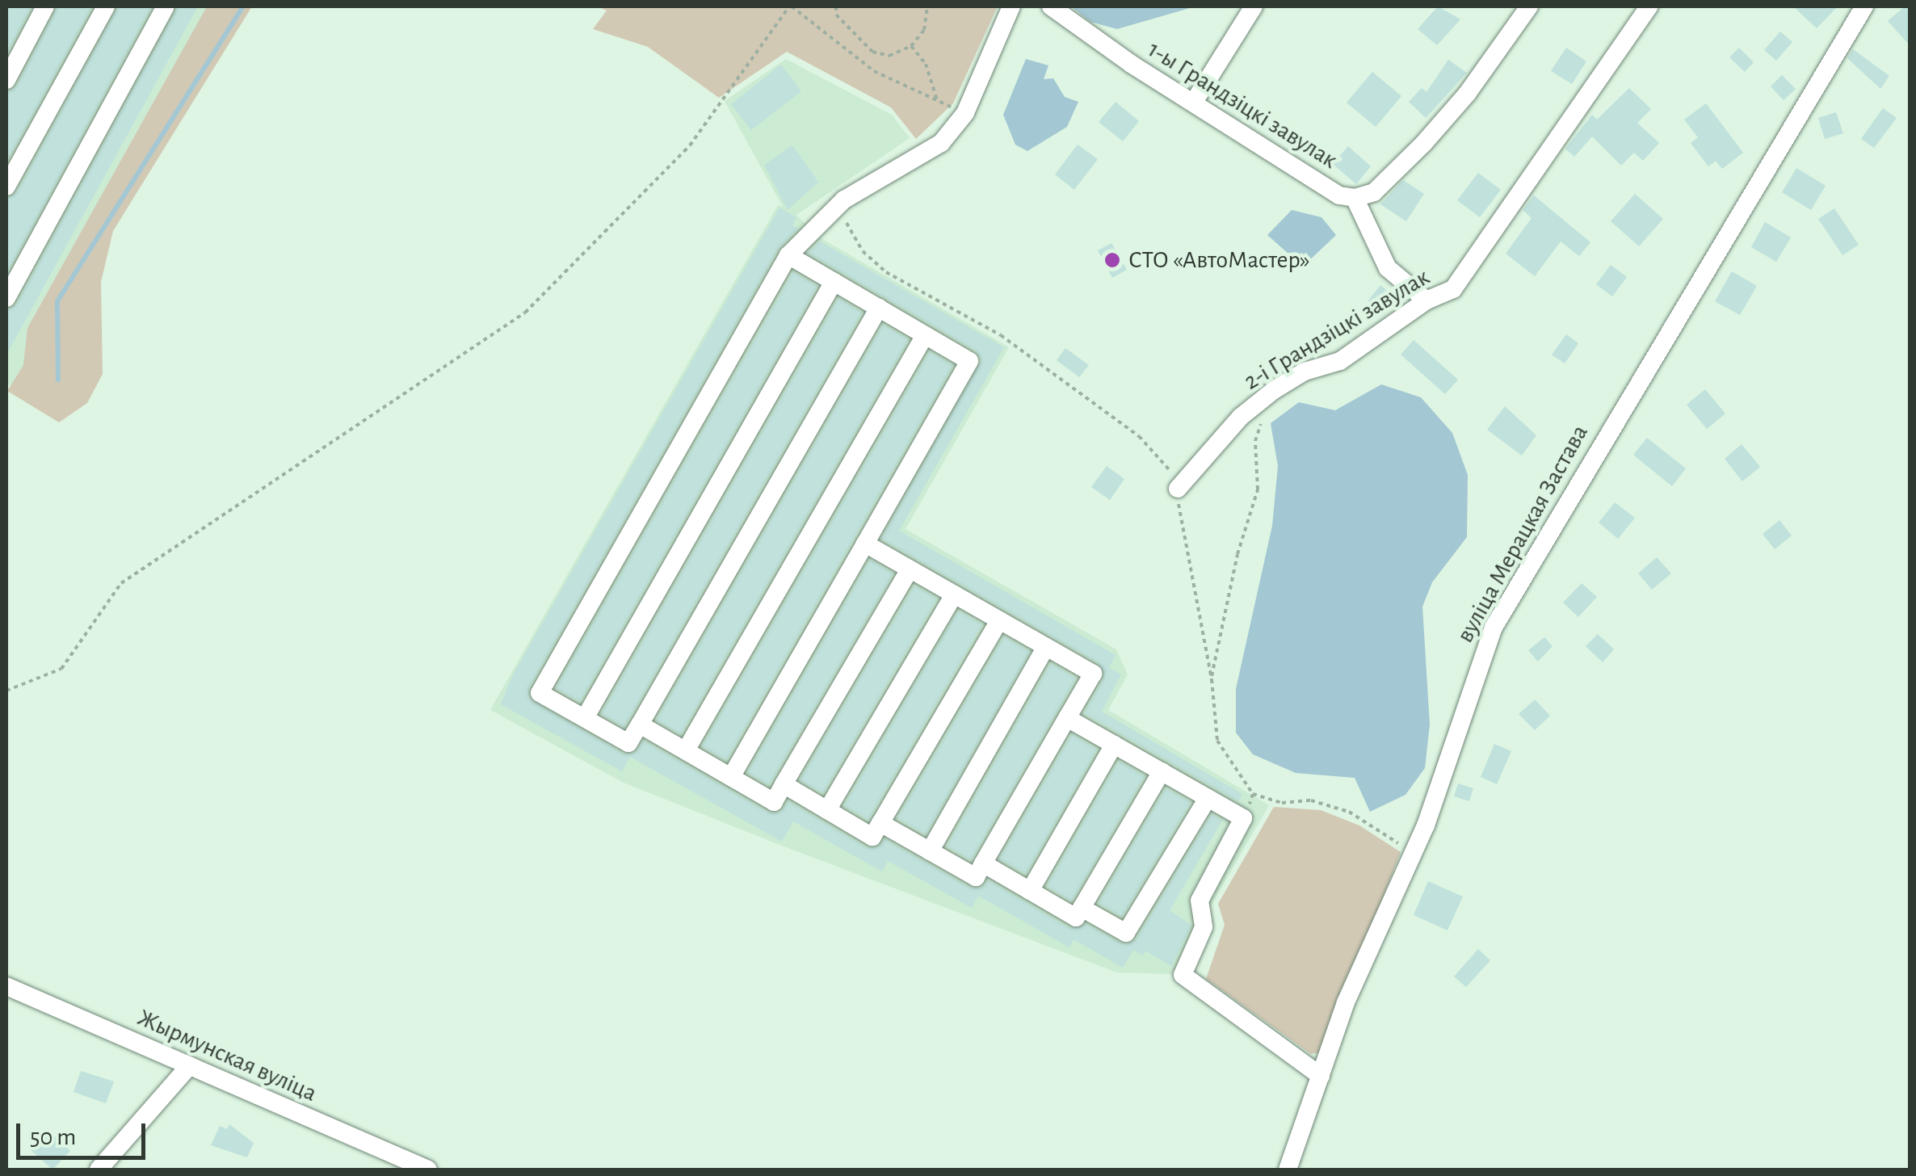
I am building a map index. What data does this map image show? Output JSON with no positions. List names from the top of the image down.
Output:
{
  "streets": {
    "street": [
      "1-ы Грандзіцкі завулак",
      "2-і Грандзіцкі завулак",
      "вуліца Мерацкая Застава",
      "Жырмунская вуліца"
    ]
  },
  "places": ["СТО «АвтоМастер»"],
  "scale_bar": "50 m"
}
